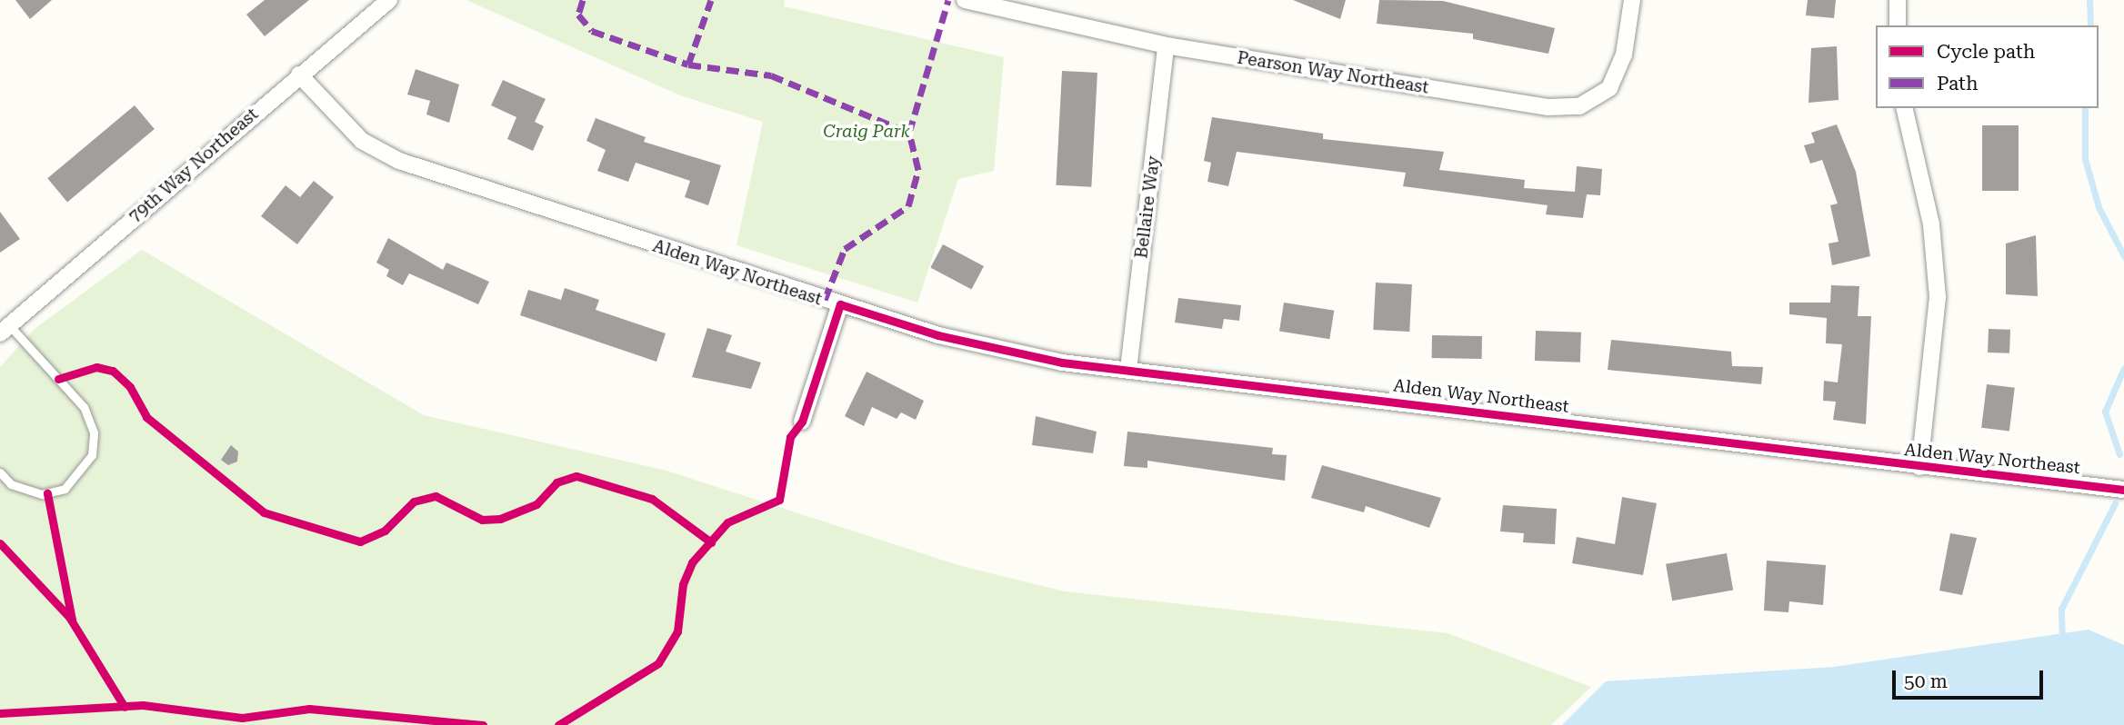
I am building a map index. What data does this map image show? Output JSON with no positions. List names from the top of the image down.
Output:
{
  "streets": {
    "street": [
      "Pearson Way Northeast",
      "79th Way Northeast",
      "Bellaire Way",
      "Alden Way Northeast"
    ]
  },
  "crossings": [
    ["Pearson Way Northeast", "Bellaire Way"],
    ["79th Way Northeast", "Alden Way Northeast"],
    ["Bellaire Way", "Alden Way Northeast"]
  ],
  "parks": ["Craig Park"],
  "legend": ["Cycle path", "Path"],
  "scale_bar": "50 m"
}
